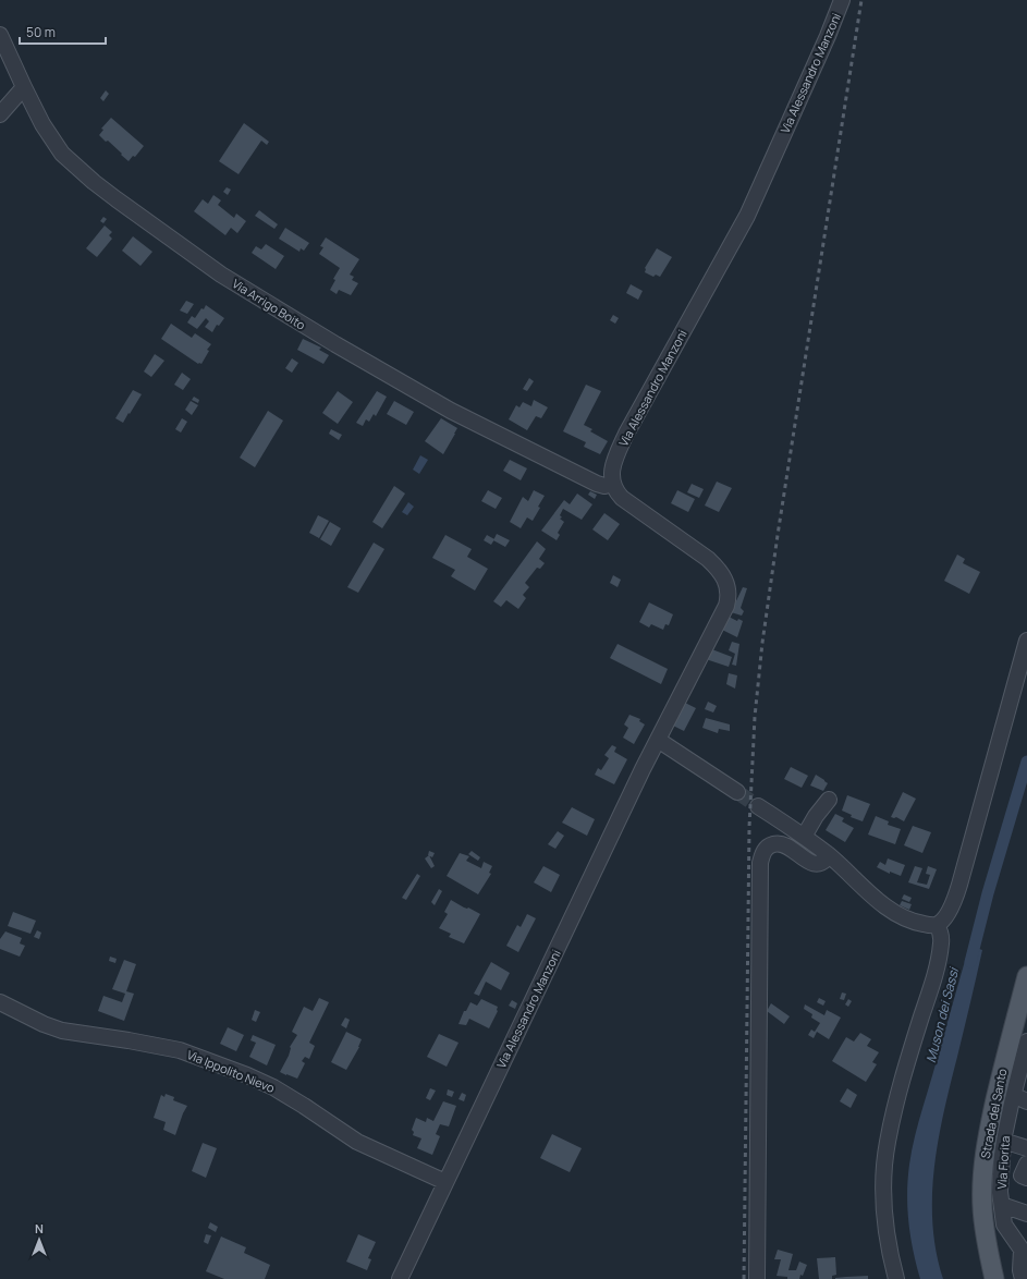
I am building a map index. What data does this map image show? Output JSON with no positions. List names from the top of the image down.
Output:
{
  "streets": {
    "main road": ["Strada del Santo"],
    "street": [
      "Via Alessandro Manzoni",
      "Via Arrigo Boito",
      "Via Ippolito Nievo",
      "Via Fiorita"
    ]
  },
  "crossings": [
    ["Via Alessandro Manzoni", "Via Arrigo Boito"],
    ["Via Alessandro Manzoni", "Via Ippolito Nievo"]
  ],
  "water": ["Muson dei Sassi"],
  "scale_bar": "50 m",
  "north": "top"
}
